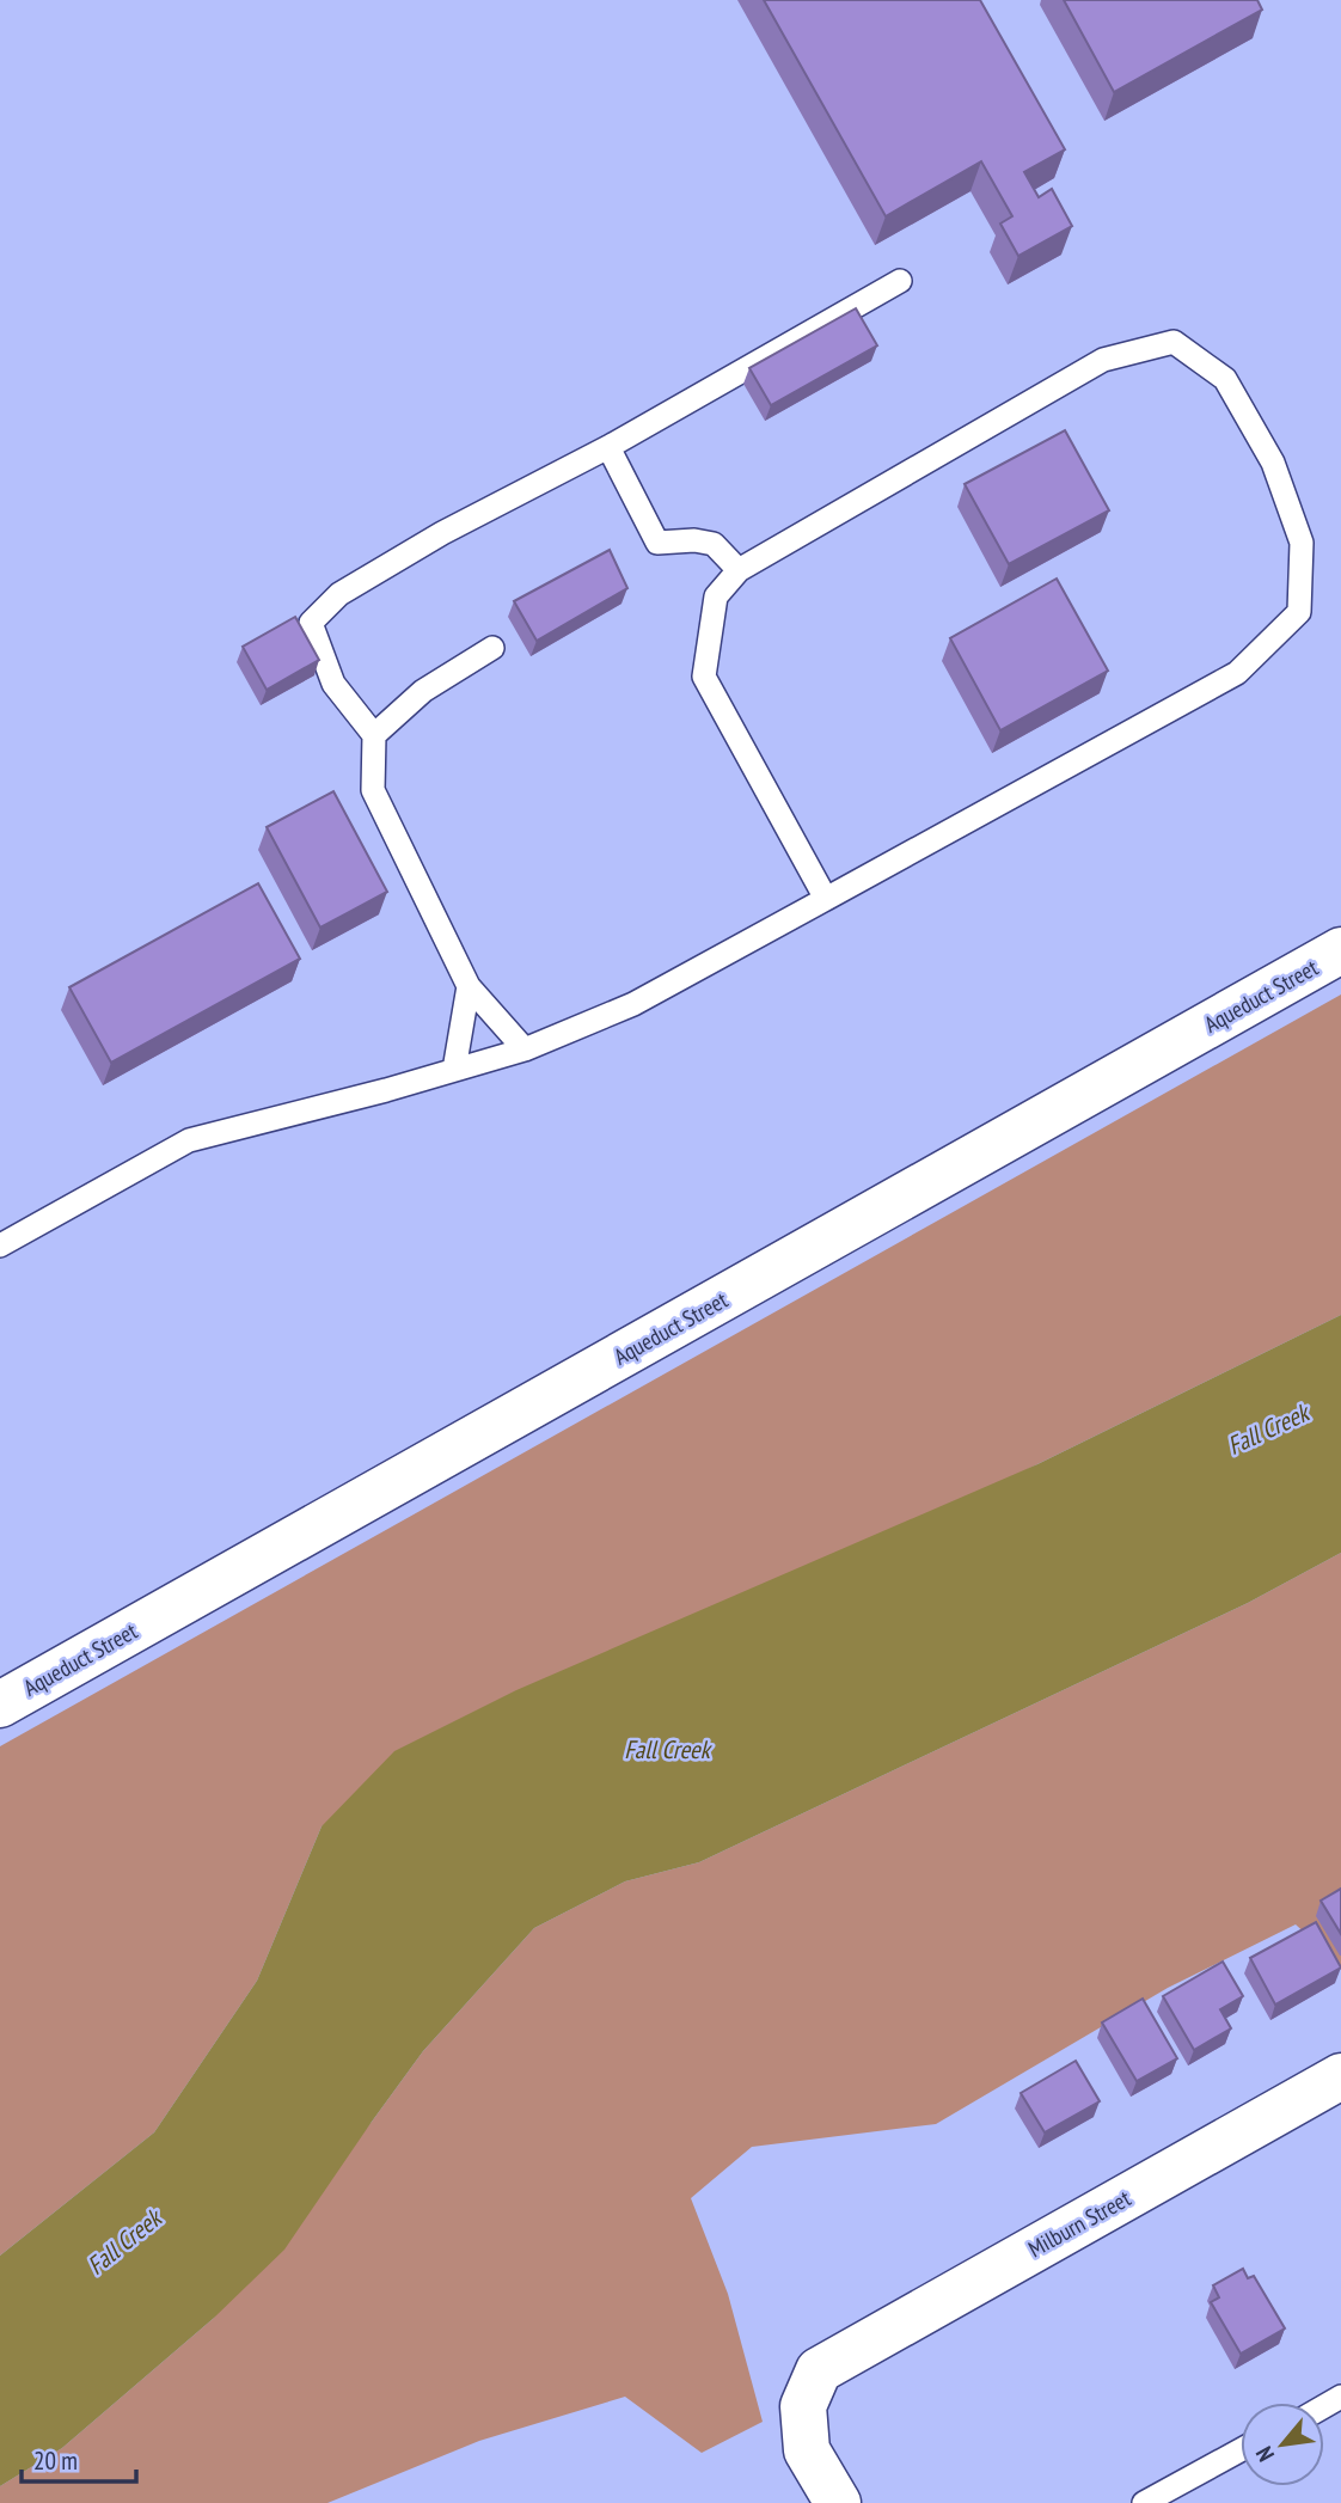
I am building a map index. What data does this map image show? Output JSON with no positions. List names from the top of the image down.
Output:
{
  "streets": {
    "street": ["Aqueduct Street", "Milburn Street"]
  },
  "water": ["Fall Creek"],
  "scale_bar": "20 m",
  "north": "bottom left"
}
